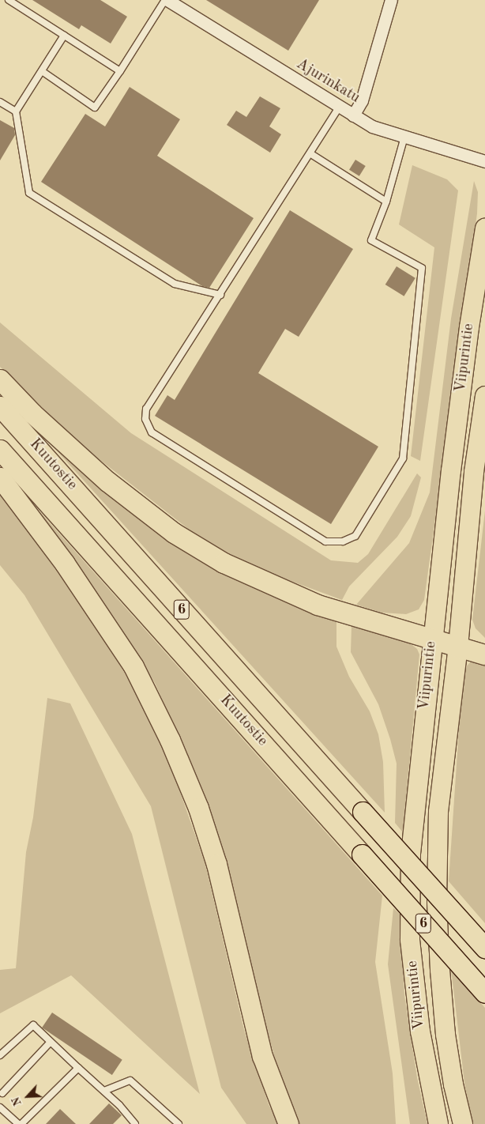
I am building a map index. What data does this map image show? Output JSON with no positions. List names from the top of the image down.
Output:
{
  "streets": {
    "highway": ["Kuutostie", "6"],
    "main road": ["Viipurintie"],
    "street": ["Ajurinkatu"]
  },
  "north": "bottom left"
}
